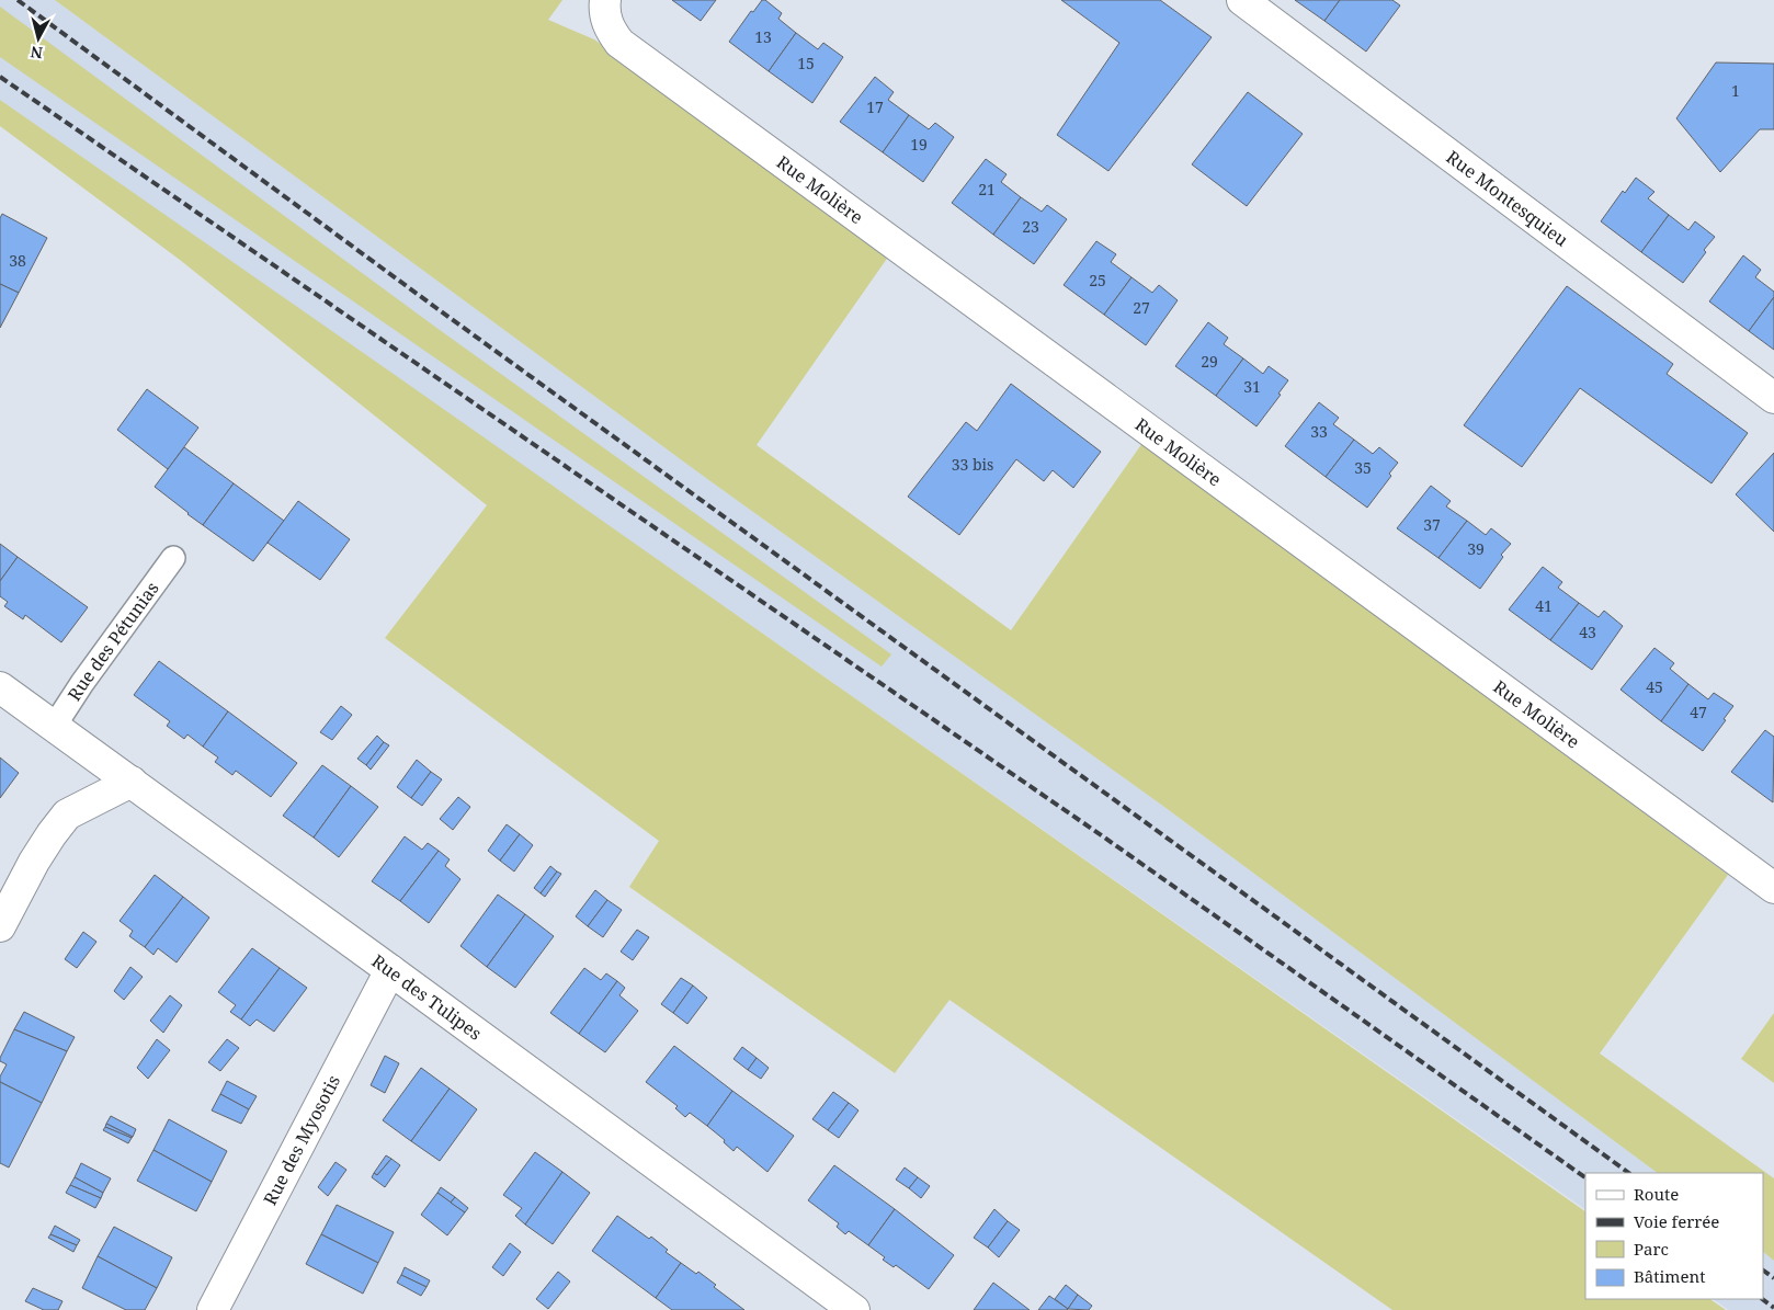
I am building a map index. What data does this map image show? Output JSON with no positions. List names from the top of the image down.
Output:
{
  "streets": {
    "street": [
      "Rue Molière",
      "Rue Montesquieu",
      "Rue des Tulipes",
      "Rue des Myosotis"
    ],
    "lane": ["Rue des Pétunias"]
  },
  "crossings": [
    ["Rue des Pétunias", "Rue des Tulipes"],
    ["Rue des Tulipes", "Rue des Myosotis"]
  ],
  "house_numbers": [
    "13",
    "15",
    "1",
    "17",
    "19",
    "21",
    "23",
    "38",
    "25",
    "27",
    "29",
    "31",
    "33",
    "33 bis",
    "35",
    "37",
    "39",
    "41",
    "43",
    "45",
    "47"
  ],
  "legend": [
    "Route",
    "Voie ferrée",
    "Parc",
    "Bâtiment"
  ],
  "north": "bottom"
}
